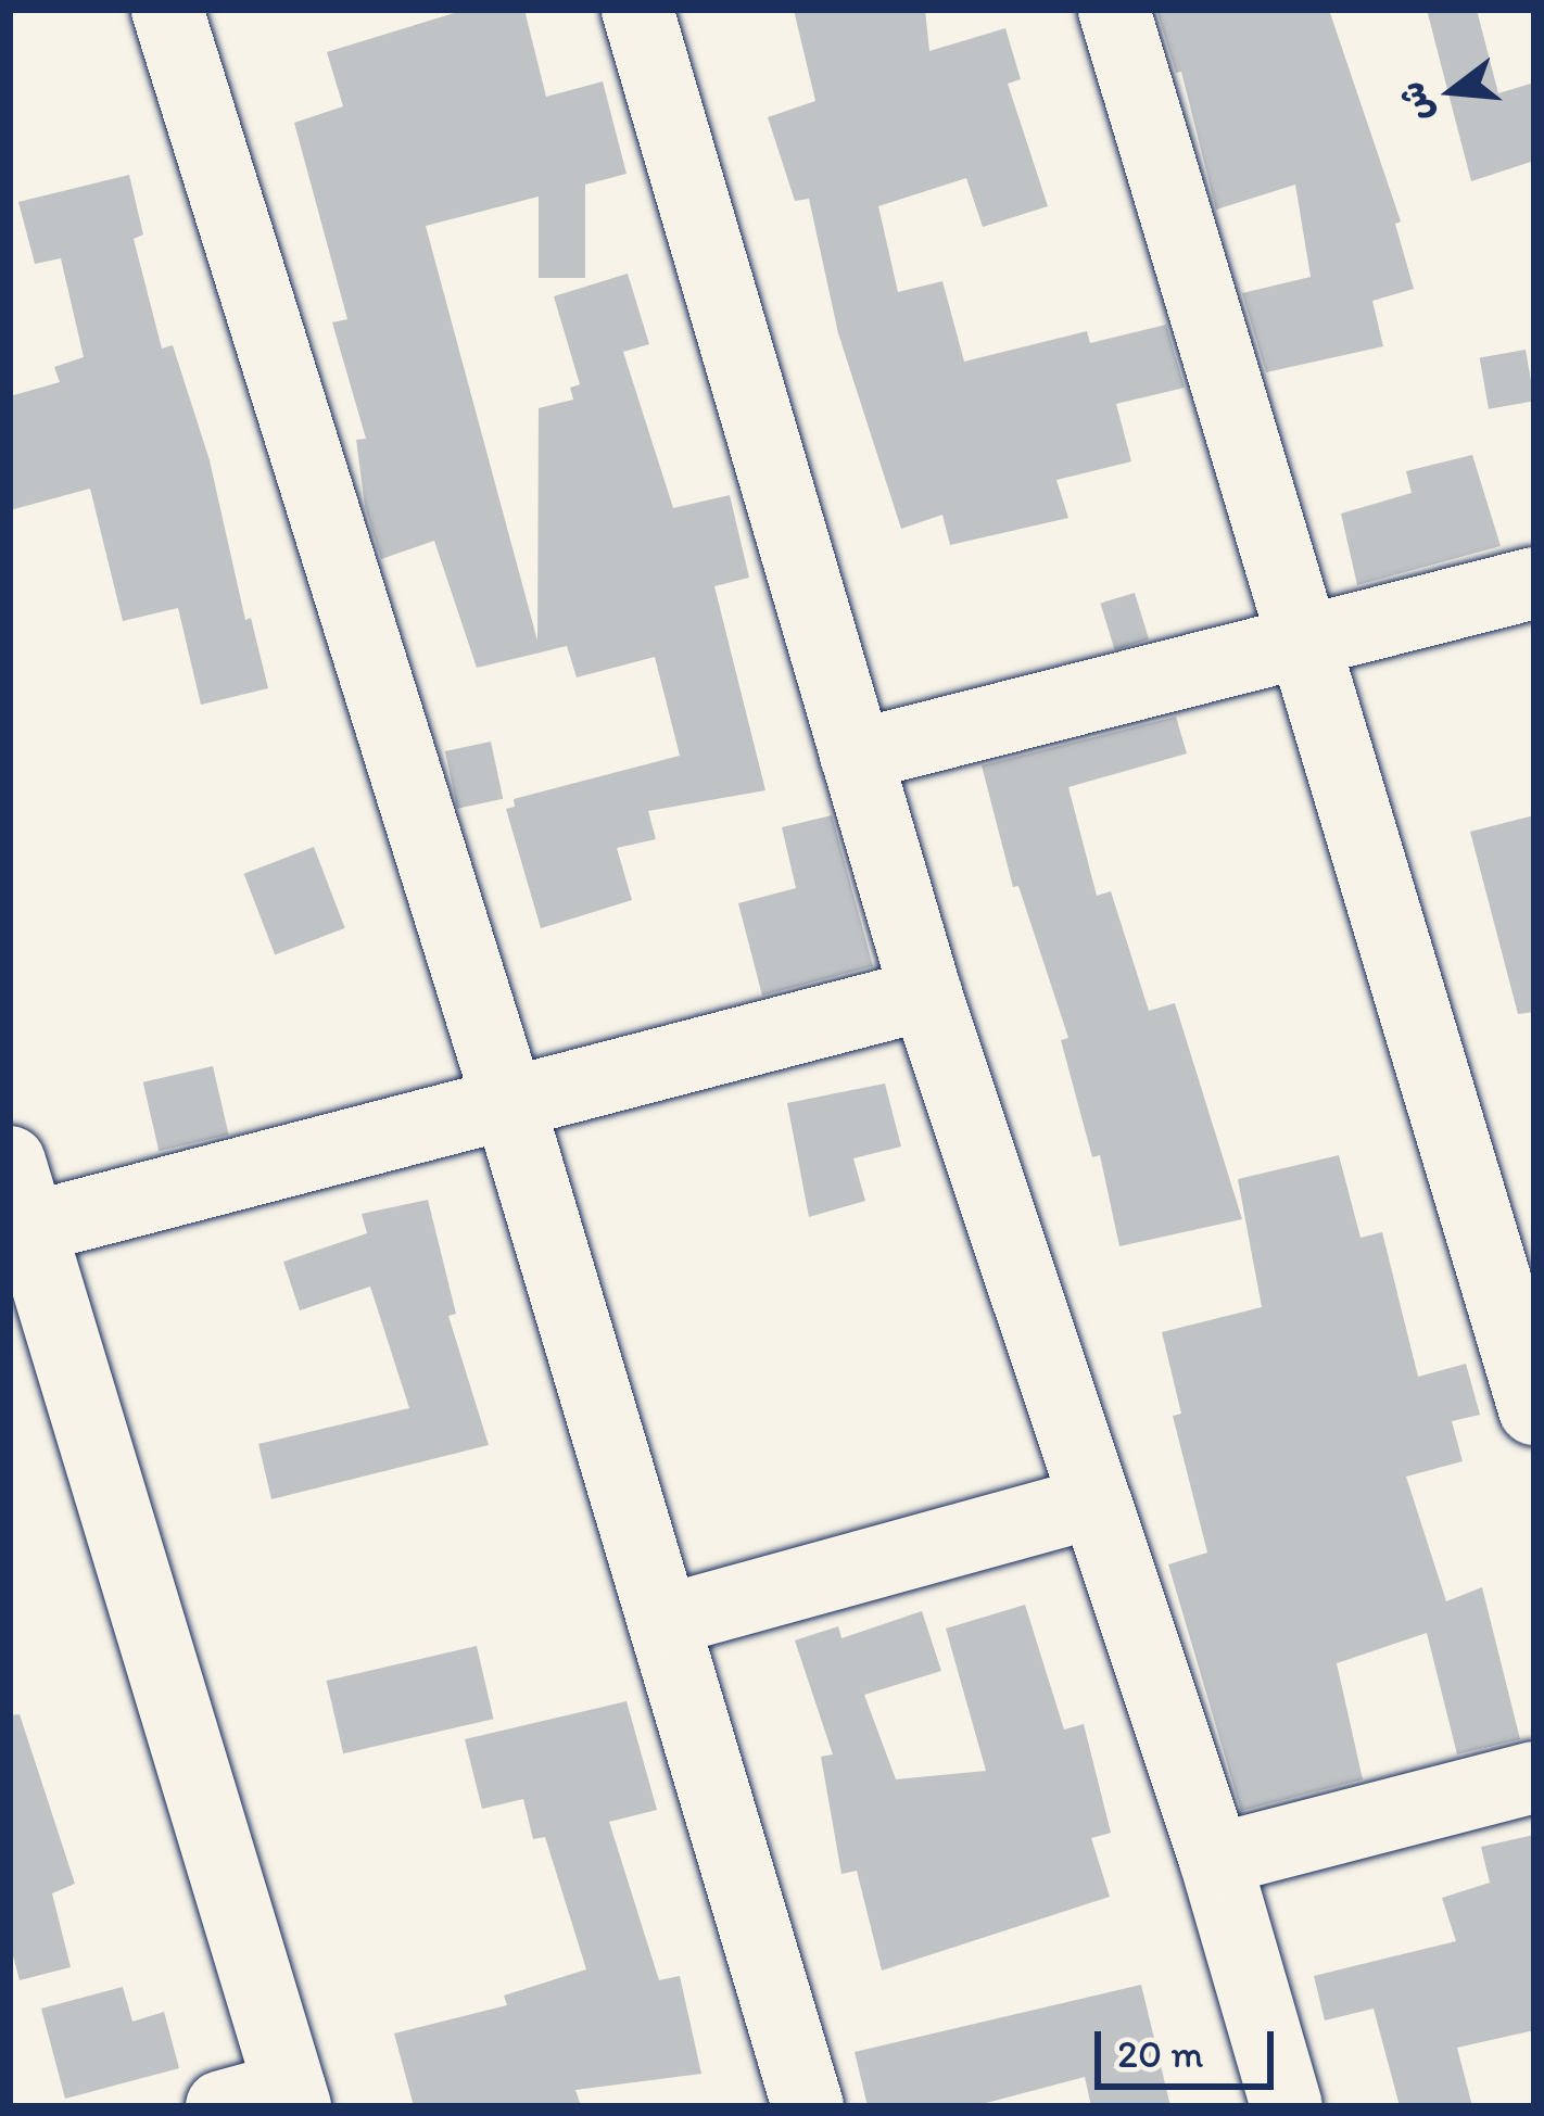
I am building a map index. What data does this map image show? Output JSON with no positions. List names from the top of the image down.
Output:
{
  "scale_bar": "20 m",
  "north": "left"
}
